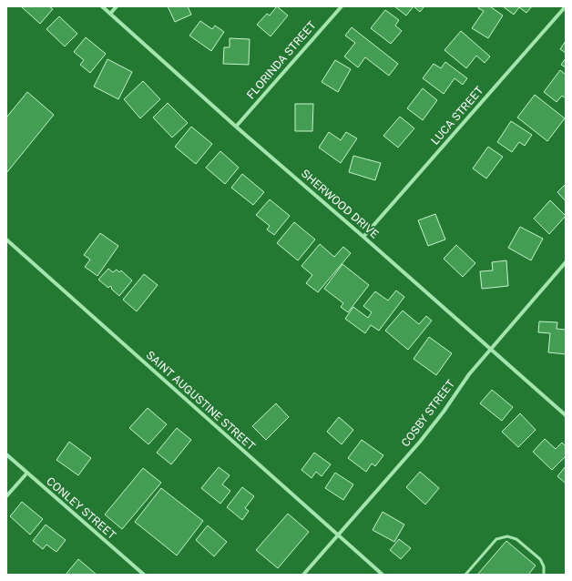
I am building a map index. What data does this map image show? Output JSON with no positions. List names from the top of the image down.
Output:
{
  "streets": {
    "street": [
      "FLORINDA STREET",
      "LUCA STREET",
      "SHERWOOD DRIVE",
      "SAINT AUGUSTINE STREET",
      "COSBY STREET",
      "CONLEY STREET"
    ]
  },
  "crossings": [
    ["FLORINDA STREET", "SHERWOOD DRIVE"],
    ["LUCA STREET", "SHERWOOD DRIVE"],
    ["SHERWOOD DRIVE", "COSBY STREET"],
    ["SAINT AUGUSTINE STREET", "COSBY STREET"]
  ]
}
